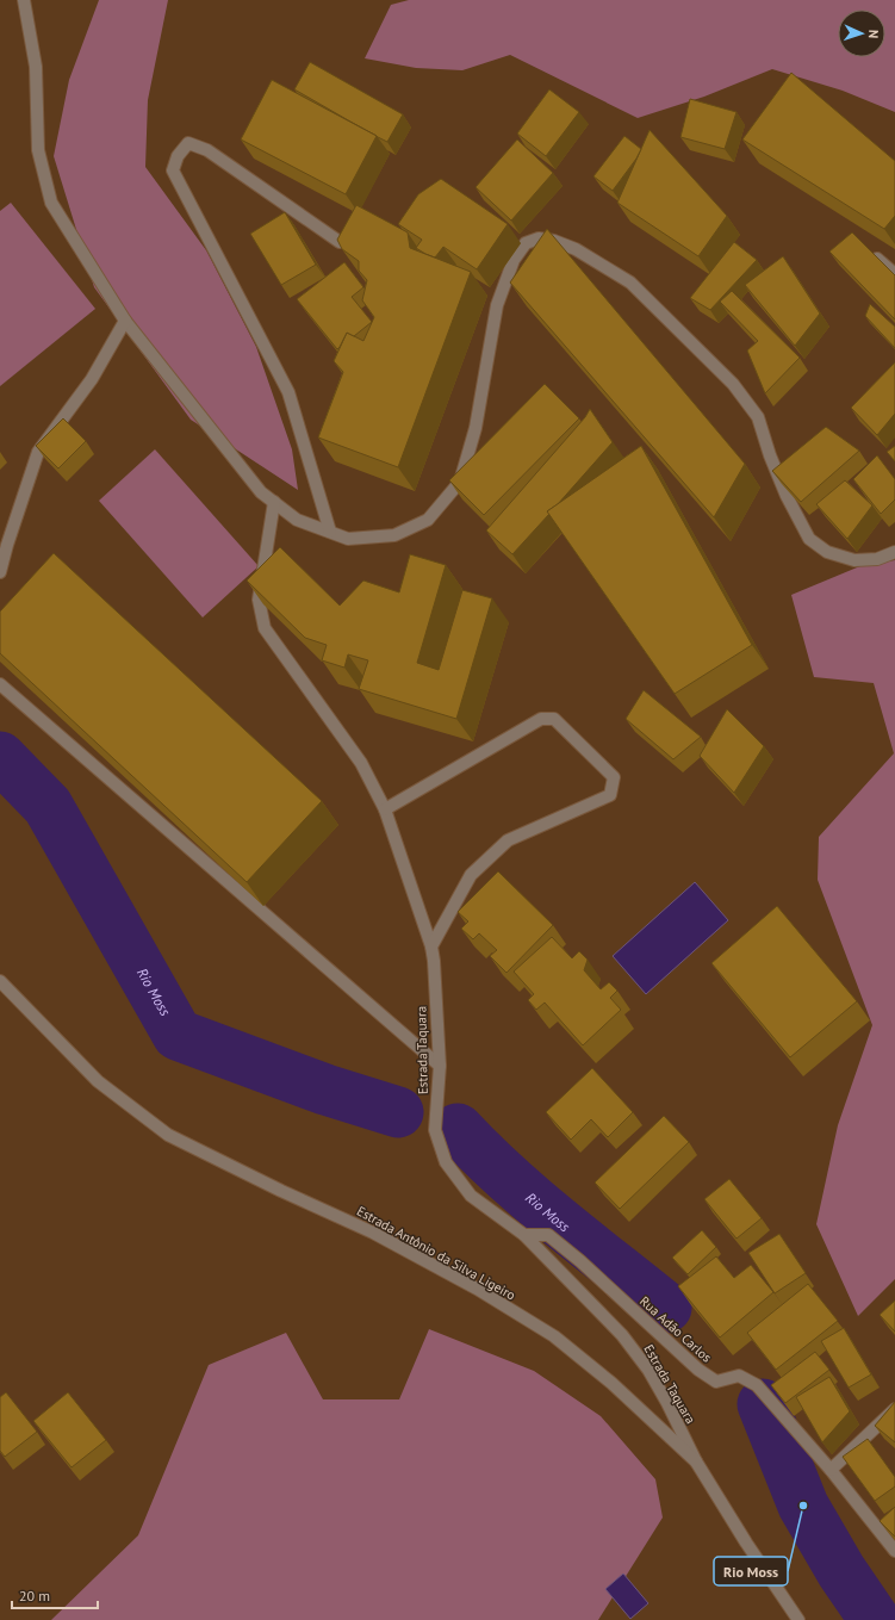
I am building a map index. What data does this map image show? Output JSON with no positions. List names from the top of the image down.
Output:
{
  "streets": {
    "street": ["Estrada Taquara", "Estrada Antônio da Silva Ligeiro", "Rua Adão Carlos"]
  },
  "crossings": [
    ["Estrada Taquara", "Estrada Antônio da Silva Ligeiro"],
    ["Estrada Taquara", "Rua Adão Carlos"]
  ],
  "water": ["Rio Moss"],
  "places": ["Rio Moss"],
  "scale_bar": "20 m",
  "north": "right"
}
